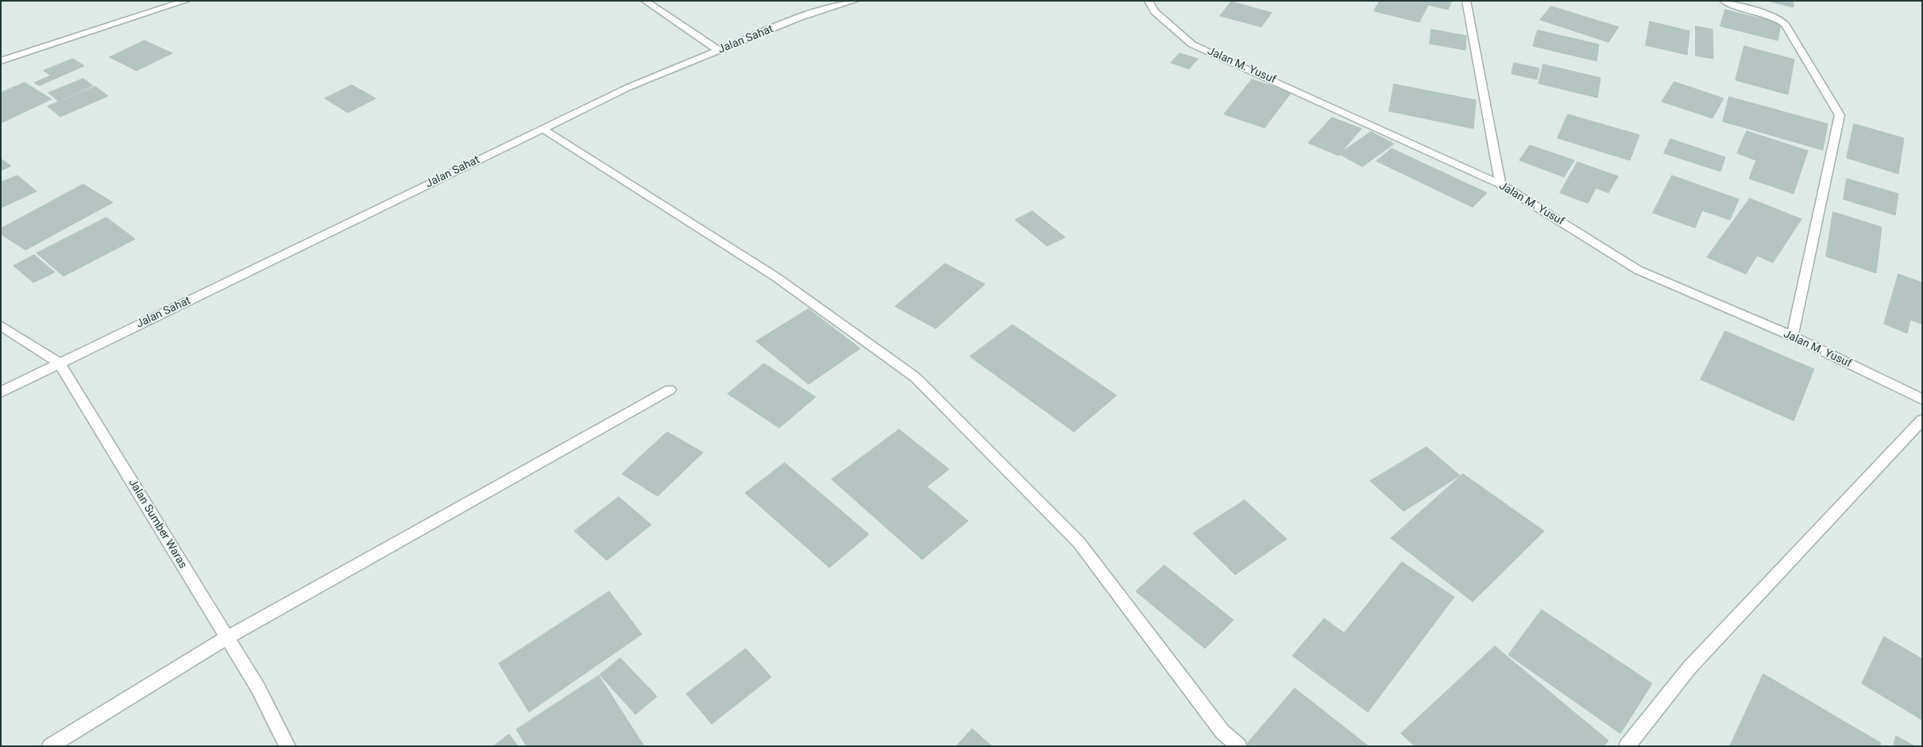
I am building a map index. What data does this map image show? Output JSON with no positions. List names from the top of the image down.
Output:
{
  "streets": {
    "street": ["Jalan Sahat", "Jalan M. Yusuf", "Jalan Sumber Waras"]
  },
  "crossings": [
    ["Jalan Sahat", "Jalan Sumber Waras"]
  ]
}
